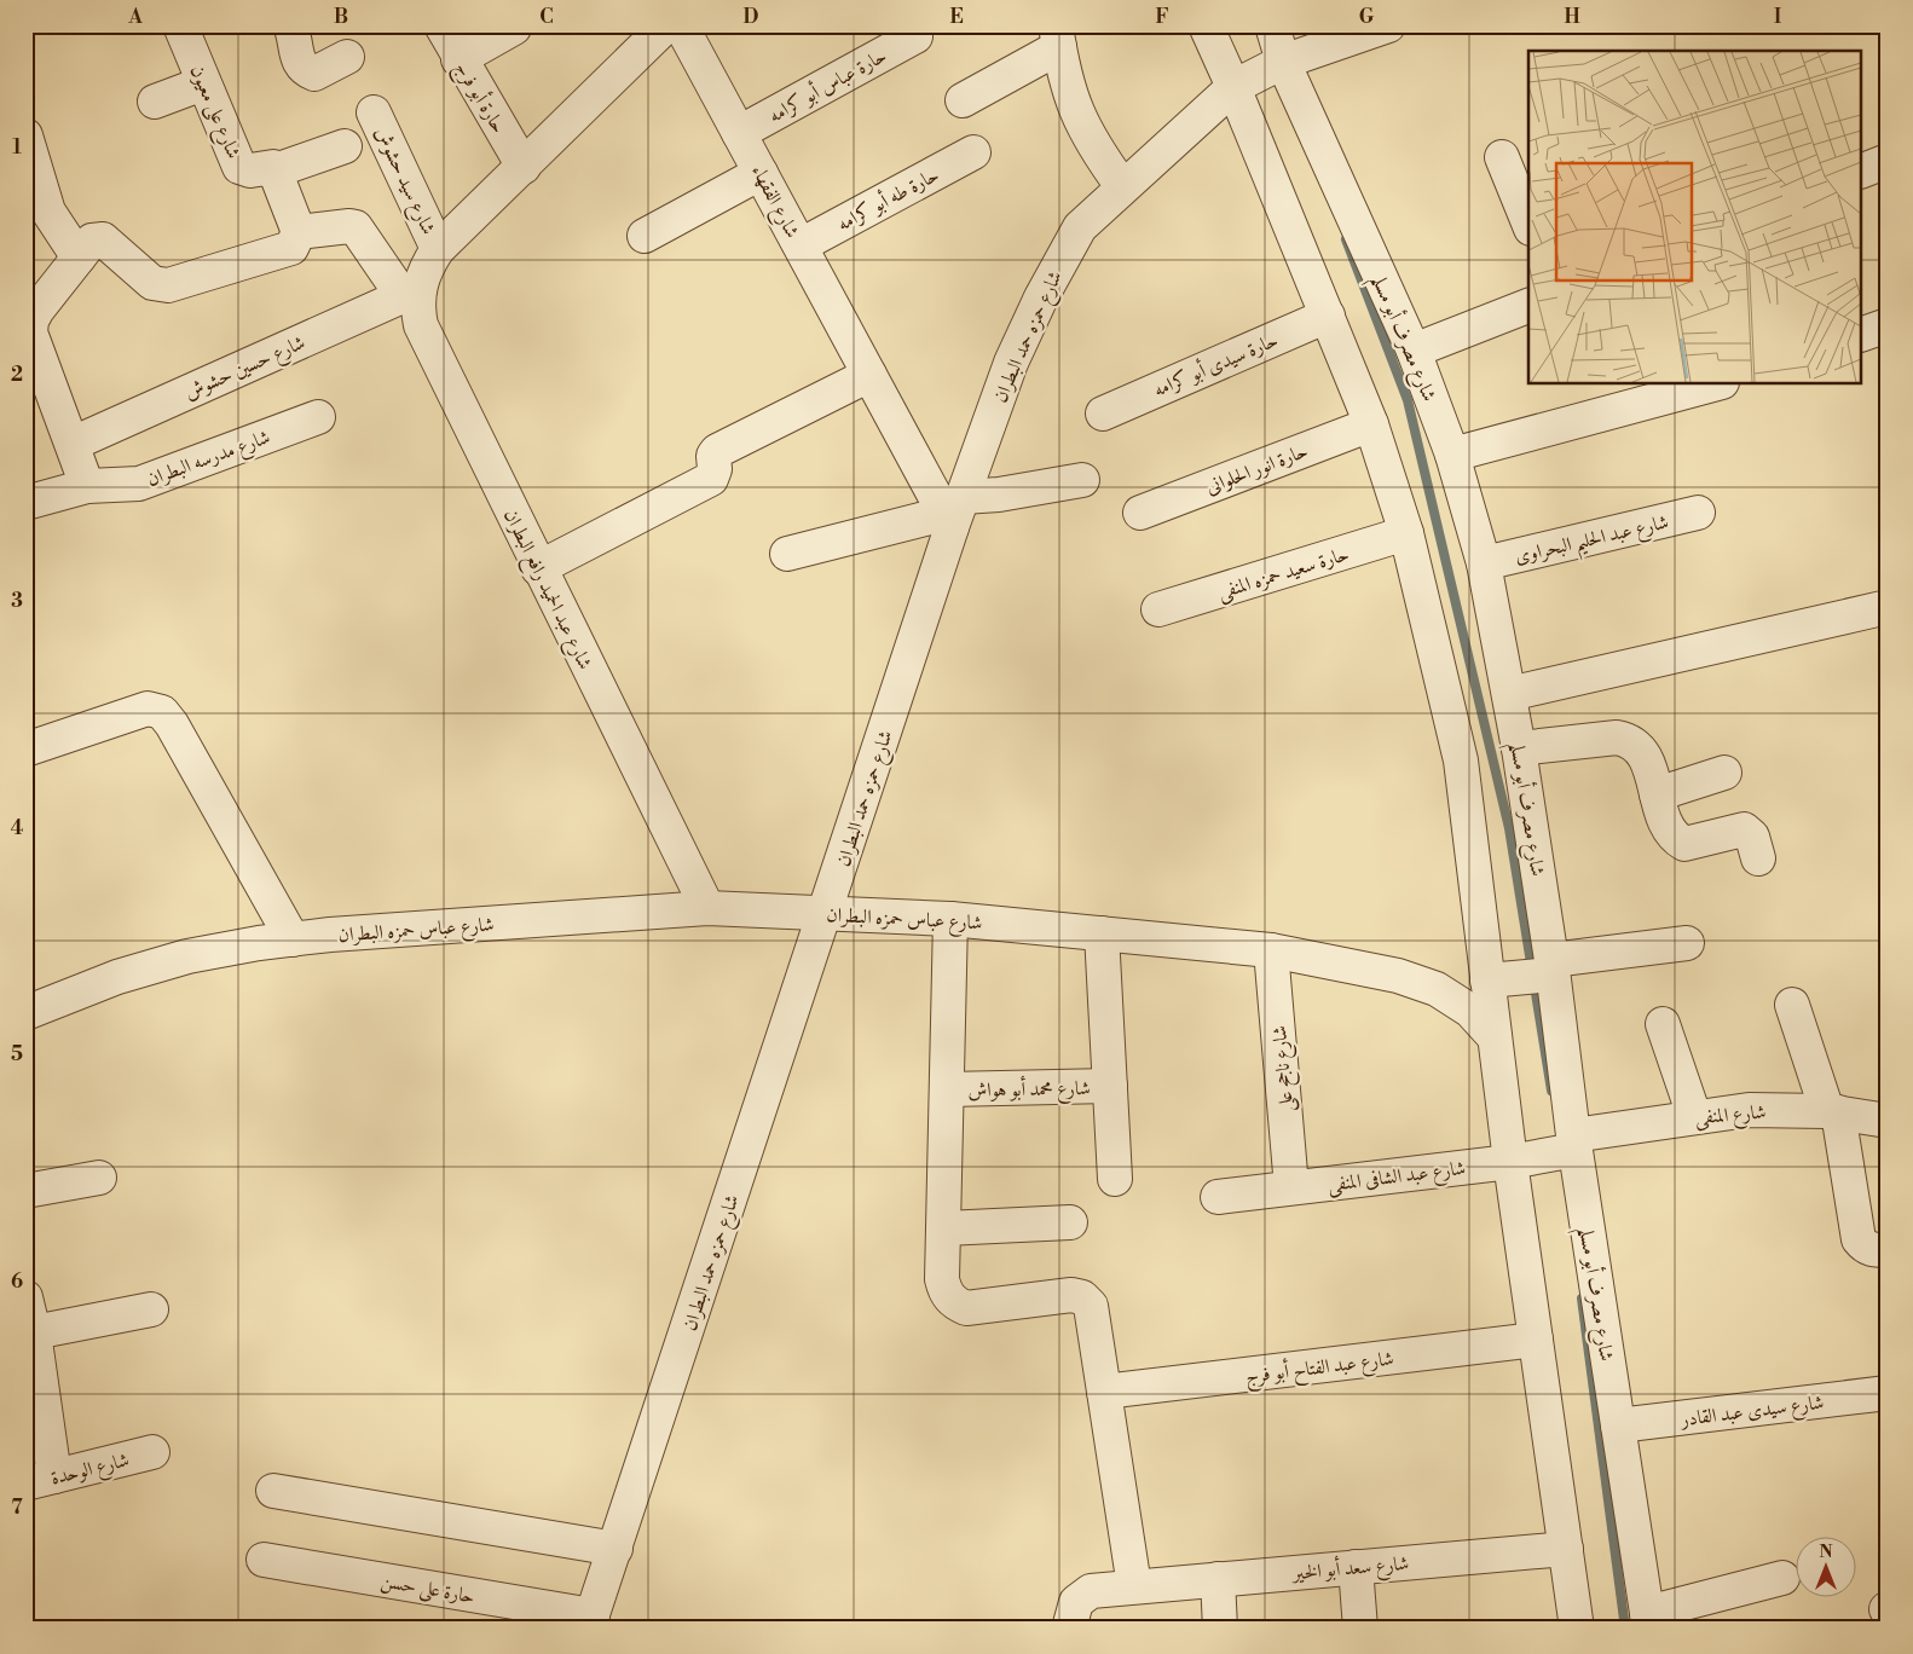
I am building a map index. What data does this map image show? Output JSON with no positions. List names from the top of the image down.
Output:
{
  "streets": {
    "street": [
      "حارة عباس أبو كرامه",
      "حارة أبو فرج",
      "شارع على معيون",
      "شارع سيد حشوش",
      "حارة طه أبو كرامه",
      "شارع الفقهاء",
      "شارع حمزه حمد البطران",
      "شارع مصرف أبو مسلم",
      "حارة سيدى أبو كرامه",
      "شارع حسين حشوش",
      "شارع مدرسه البطران",
      "حارة انور الحلوانى",
      "شارع عبد الحليم البحراوى",
      "حارة سعيد حمزه المنفى",
      "شارع عبد الحميد رافع البطران",
      "شارع عباس حمزه البطران",
      "شارع ناجح على",
      "شارع محمد أبو هواش",
      "شارع المنفى",
      "شارع عبد الشافى المنفى",
      "شارع عبد الفتاح أبو فرج",
      "شارع سيدى عبد القادر",
      "شارع الوحدة",
      "شارع سعد أبو الخير",
      "حارة على حسن"
    ]
  },
  "crossings": [
    ["حارة عباس أبو كرامه", "شارع الفقهاء"],
    ["شارع سيد حشوش", "شارع حسين حشوش"],
    ["شارع سيد حشوش", "شارع عبد الحميد رافع البطران"],
    ["حارة طه أبو كرامه", "شارع الفقهاء"],
    ["شارع الفقهاء", "شارع حمزه حمد البطران"],
    ["شارع حمزه حمد البطران", "شارع مصرف أبو مسلم"],
    ["شارع حمزه حمد البطران", "شارع عباس حمزه البطران"],
    ["شارع حمزه حمد البطران", "حارة على حسن"],
    ["شارع مصرف أبو مسلم", "شارع عبد الحليم البحراوى"],
    ["شارع مصرف أبو مسلم", "شارع المنفى"],
    ["شارع مصرف أبو مسلم", "شارع عبد الشافى المنفى"],
    ["شارع مصرف أبو مسلم", "شارع سيدى عبد القادر"],
    ["شارع حسين حشوش", "شارع عبد الحميد رافع البطران"],
    ["شارع عبد الحميد رافع البطران", "شارع عباس حمزه البطران"],
    ["شارع عباس حمزه البطران", "شارع ناجح على"],
    ["شارع عباس حمزه البطران", "شارع محمد أبو هواش"],
    ["شارع ناجح على", "شارع عبد الشافى المنفى"],
    ["شارع المنفى", "شارع عبد الشافى المنفى"]
  ],
  "north": "top",
  "grid": {
    "columns": [
      "A",
      "B",
      "C",
      "D",
      "E",
      "F",
      "G",
      "H",
      "I"
    ],
    "rows": [
      "1",
      "2",
      "3",
      "4",
      "5",
      "6",
      "7"
    ]
  }
}
